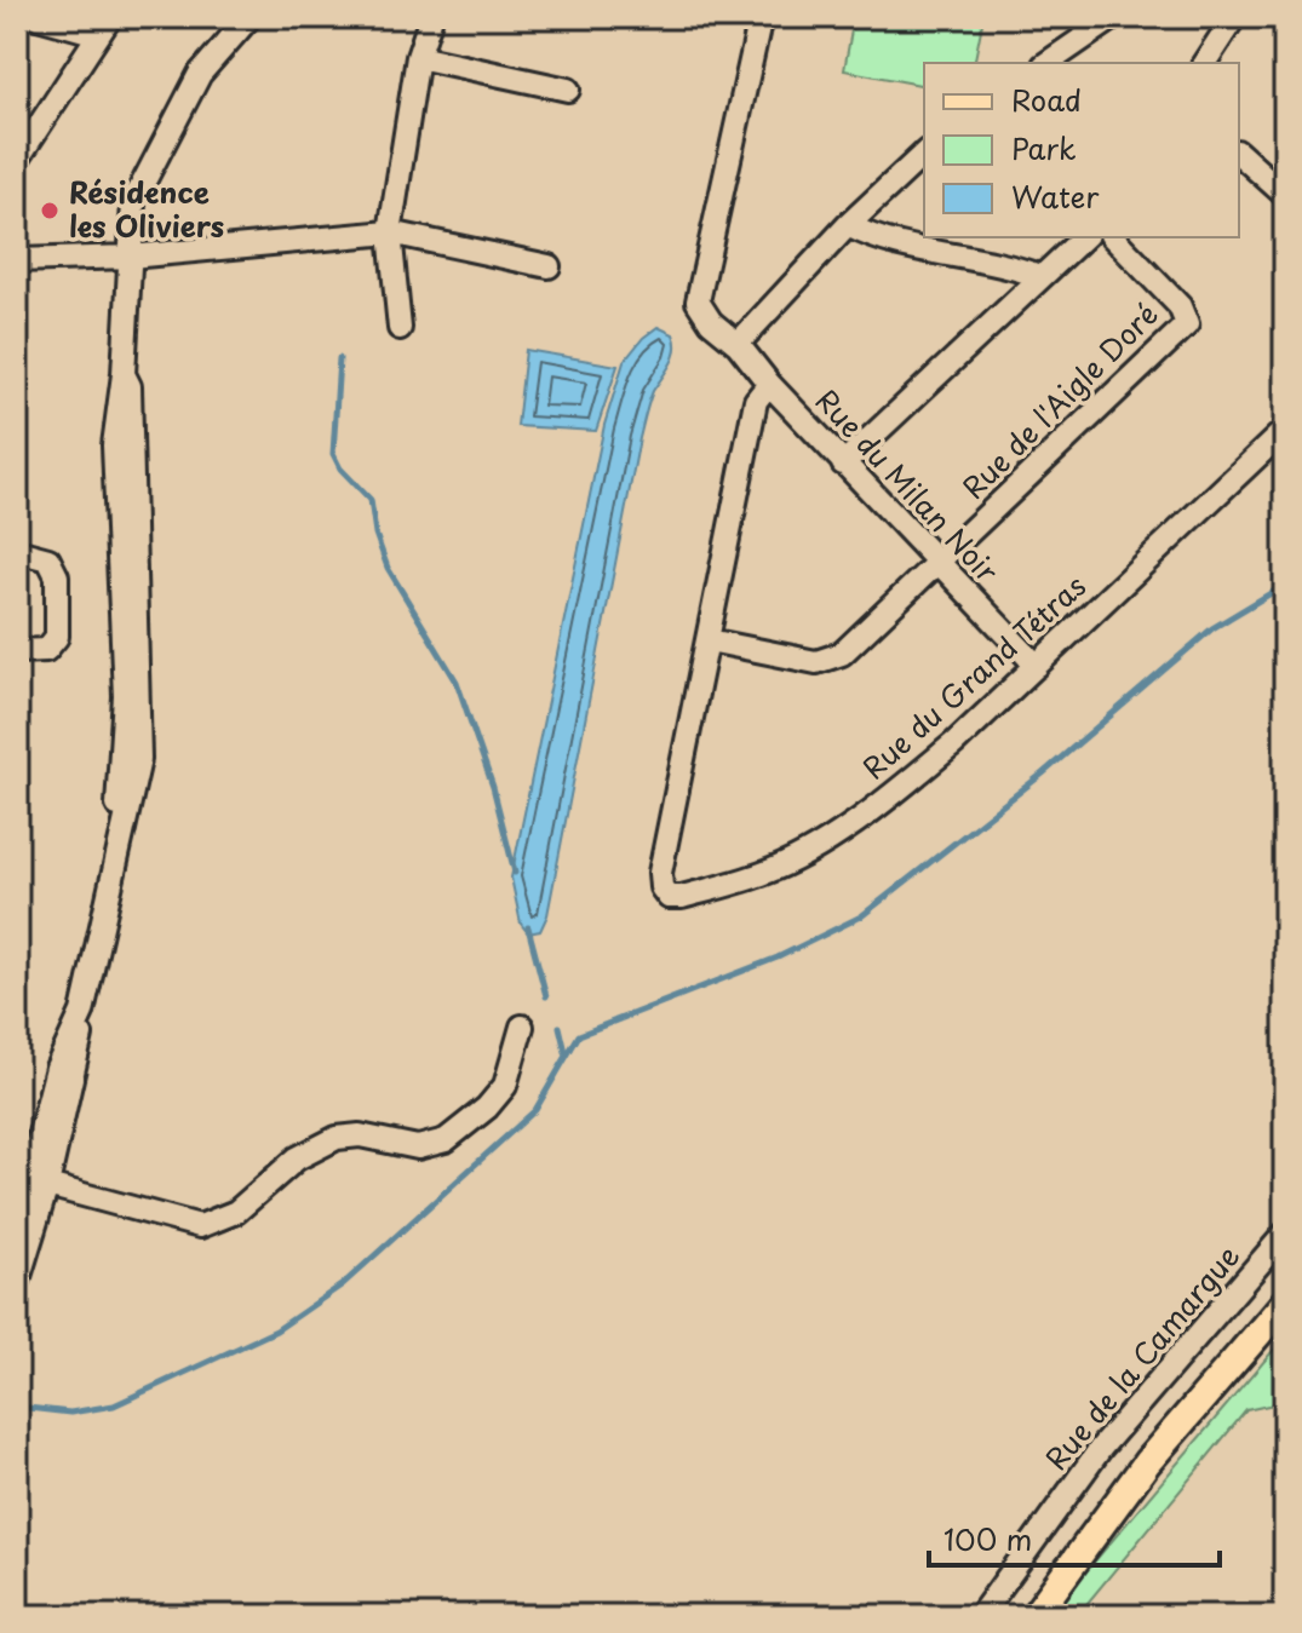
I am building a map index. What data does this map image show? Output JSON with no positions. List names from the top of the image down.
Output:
{
  "streets": {
    "street": [
      "Rue de l'Aigle Doré",
      "Rue du Milan Noir",
      "Rue du Grand Tétras",
      "Rue de la Camargue"
    ]
  },
  "crossings": [
    ["Rue de l'Aigle Doré", "Rue du Milan Noir"],
    ["Rue du Milan Noir", "Rue du Grand Tétras"]
  ],
  "places": ["Résidence les Oliviers"],
  "legend": ["Road", "Park", "Water"],
  "scale_bar": "100 m"
}
